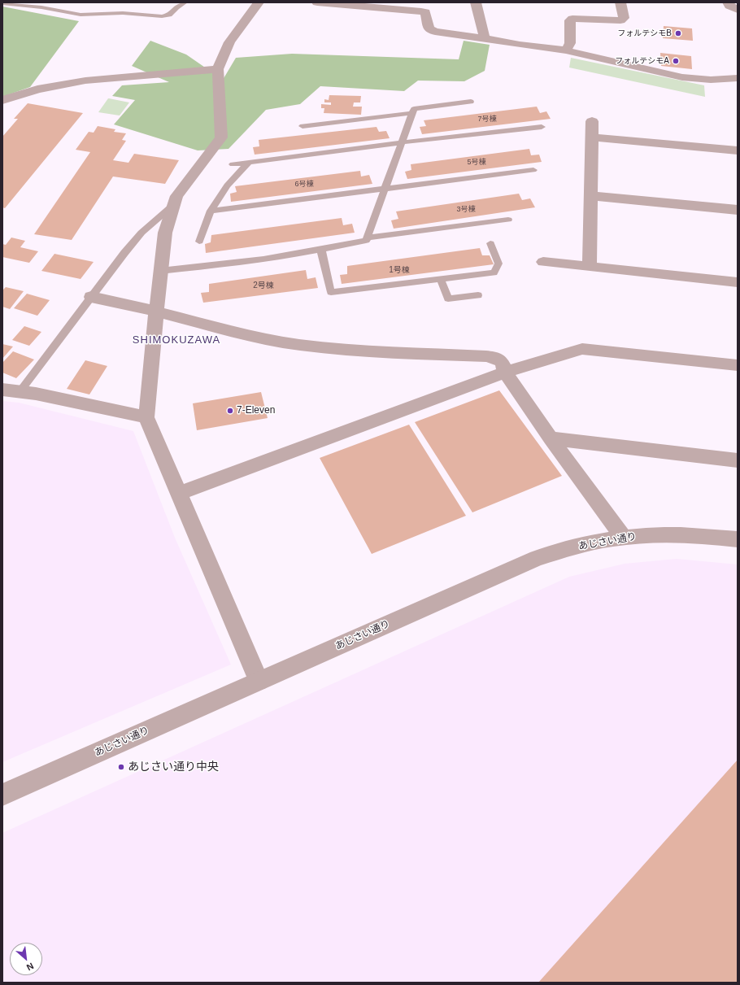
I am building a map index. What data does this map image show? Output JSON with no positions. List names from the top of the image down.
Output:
{
  "streets": {
    "street": ["あじさい通り"]
  },
  "districts": ["SHIMOKUZAWA"],
  "places": [
    "フォルテシモB",
    "フォルテシモA",
    "7-Eleven",
    "あじさい通り中央"
  ],
  "house_numbers": [
    "7号棟",
    "5号棟",
    "6号棟",
    "3号棟",
    "1号棟",
    "2号棟"
  ],
  "north": "bottom right"
}
